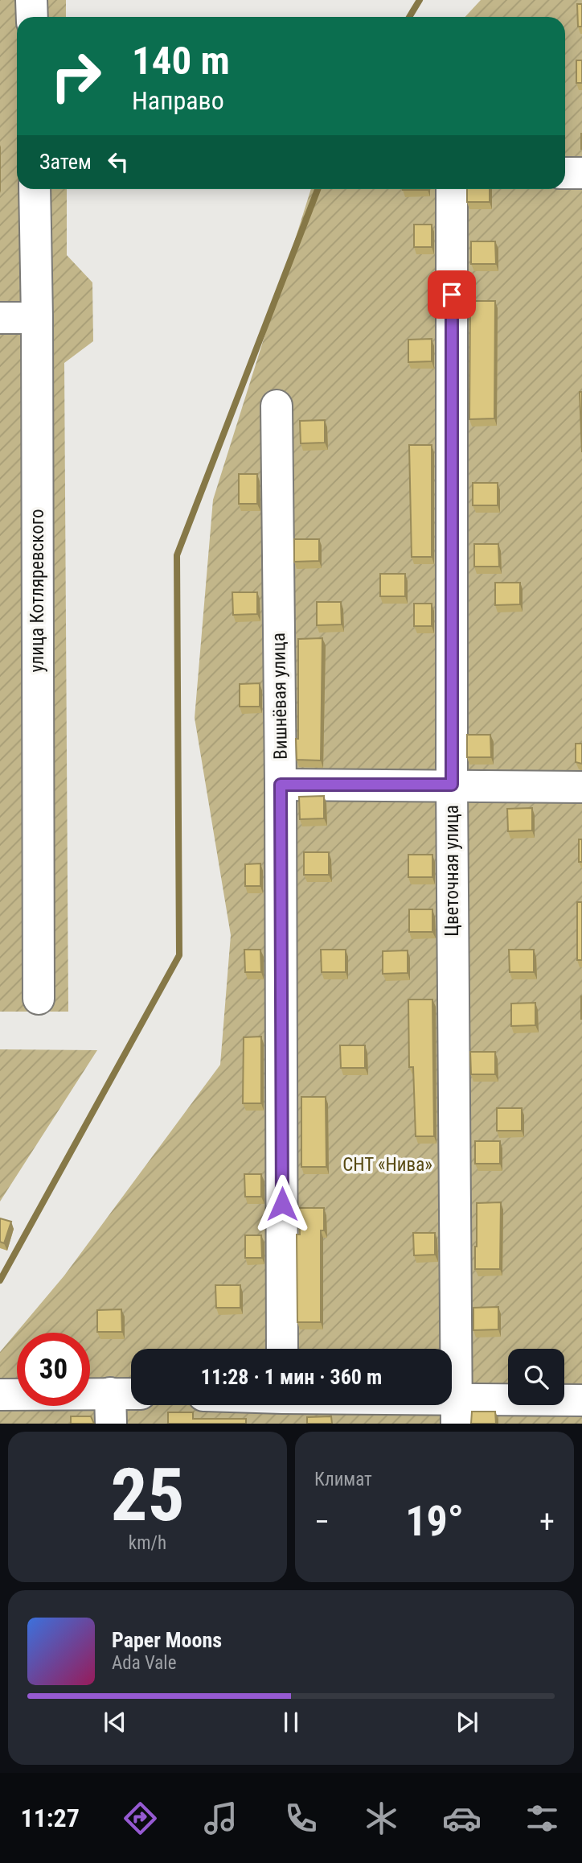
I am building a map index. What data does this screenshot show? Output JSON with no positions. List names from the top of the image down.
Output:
{
  "streets": {
    "street": ["улица Котляревского", "Вишнёвая улица", "Цветочная улица"]
  },
  "parks": ["СНТ «Нива»"],
  "page": {
    "turn": ["140 m", "Направо"],
    "then": "Затем",
    "limit": "30",
    "trip": "11:28 · 1 мин · 360 m",
    "tile": [
      ["25", "km/h"],
      "Климат"
    ],
    "heat": ["−", "19°", "+"],
    "song": ["Paper Moons", "Ada Vale"],
    "tabs": "11:27"
  }
}
